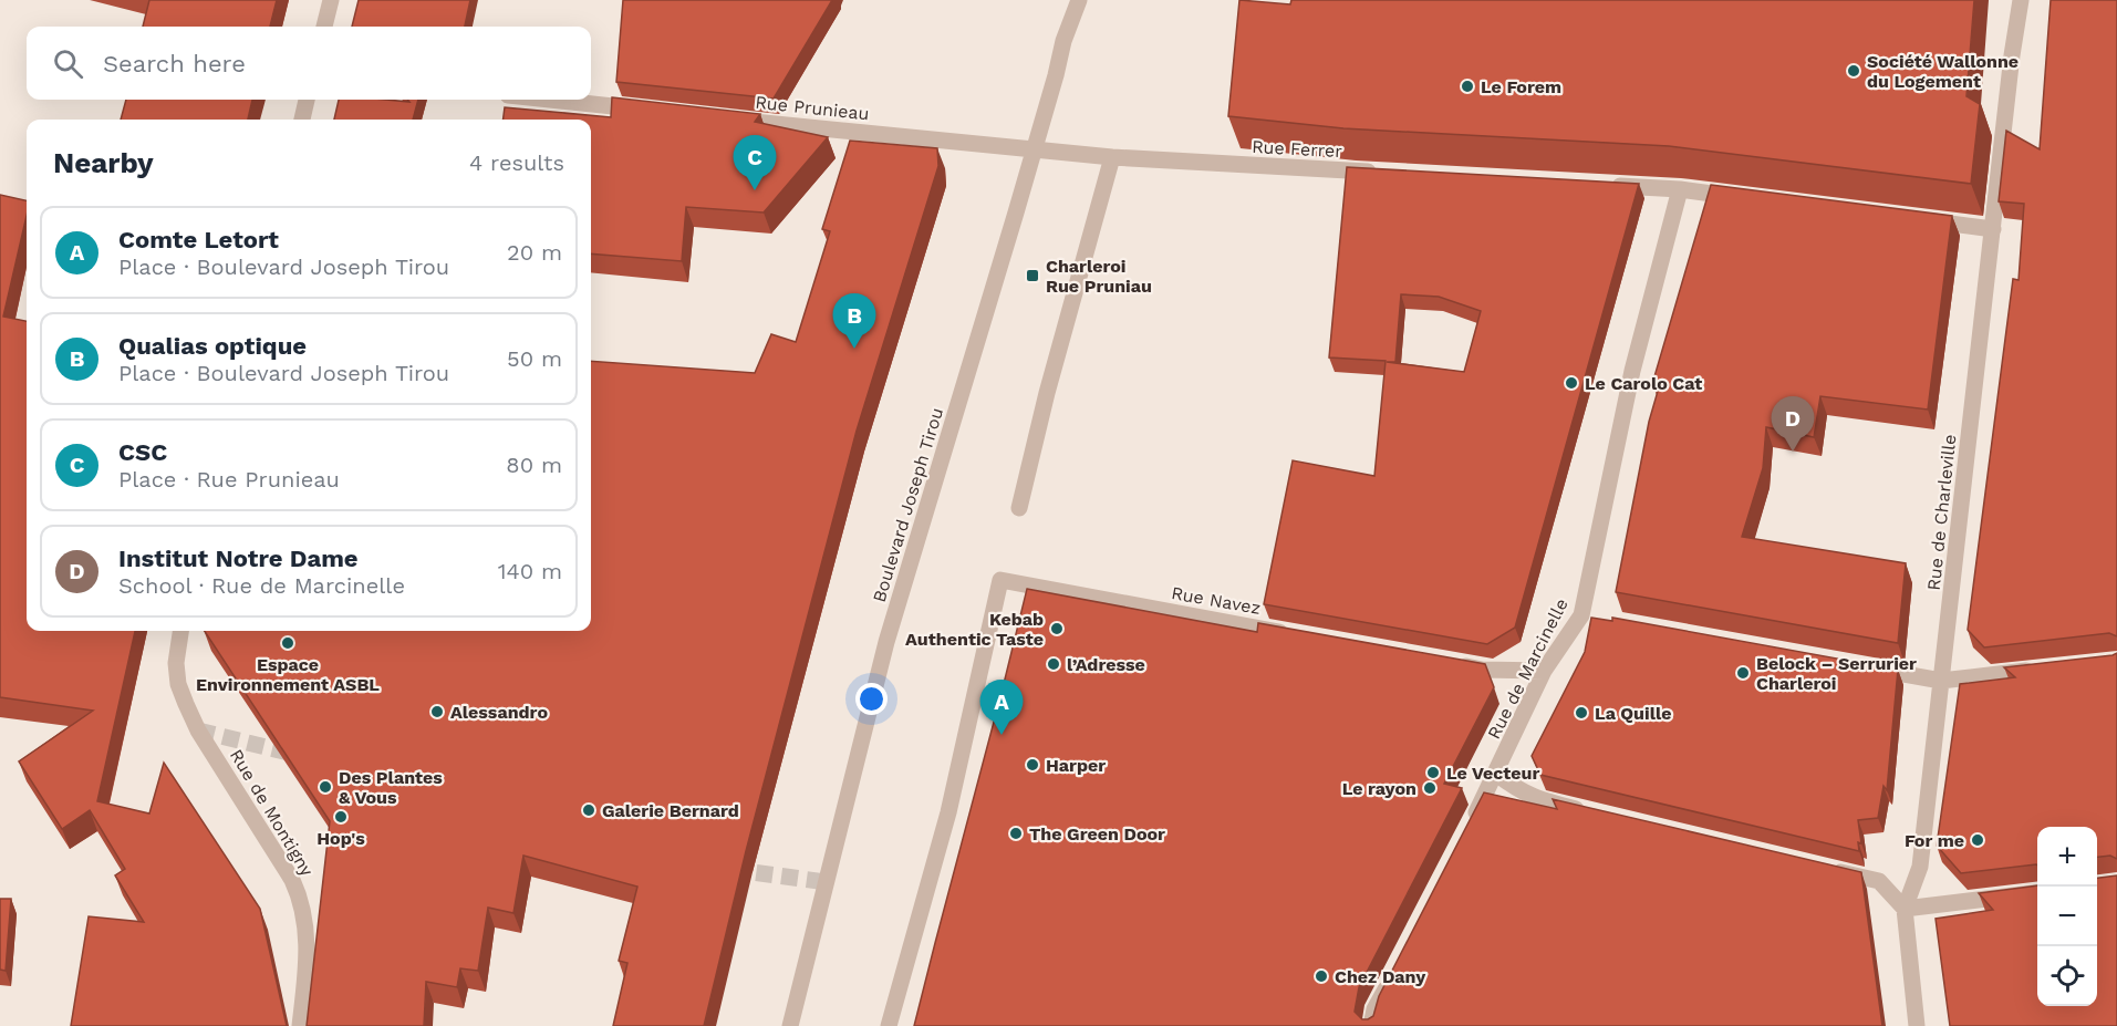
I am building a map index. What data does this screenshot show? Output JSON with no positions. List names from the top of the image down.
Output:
{
  "streets": {
    "street": [
      "Rue Prunieau",
      "Rue Ferrer",
      "Boulevard Joseph Tirou",
      "Rue de Charleville",
      "Rue Navez",
      "Rue de Marcinelle",
      "Rue de Montigny"
    ]
  },
  "crossings": [
    ["Rue Prunieau", "Rue Ferrer"],
    ["Rue Prunieau", "Boulevard Joseph Tirou"],
    ["Rue Ferrer", "Boulevard Joseph Tirou"]
  ],
  "places": {
    "other": [
      "Société Wallonne du Logement",
      "Le Forem",
      "Le Carolo Cat",
      "Kebab Authentic Taste",
      "Espace Environnement ASBL",
      "l’Adresse",
      "Belock – Serrurier Charleroi",
      "Alessandro",
      "La Quille",
      "Harper",
      "Le Vecteur",
      "Des Plantes & Vous",
      "Le rayon",
      "Galerie Bernard",
      "Hop's",
      "The Green Door",
      "For me",
      "Chez Dany"
    ],
    "transit": ["Charleroi Rue Pruniau"]
  },
  "page": {
    "search": "Search here",
    "heading": ["Nearby", "4 results"],
    "pins": [
      "C",
      "B",
      "D",
      "A"
    ],
    "list": [
      {
        "mark": "A",
        "name": "Comte Letort",
        "note": "Place · Boulevard Joseph Tirou",
        "value": "20 m"
      },
      {
        "mark": "B",
        "name": "Qualias optique",
        "note": "Place · Boulevard Joseph Tirou",
        "value": "50 m"
      },
      {
        "mark": "C",
        "name": "CSC",
        "note": "Place · Rue Prunieau",
        "value": "80 m"
      },
      {
        "mark": "D",
        "name": "Institut Notre Dame",
        "note": "School · Rue de Marcinelle",
        "value": "140 m"
      }
    ],
    "map_buttons": ["+", "−"]
  }
}
